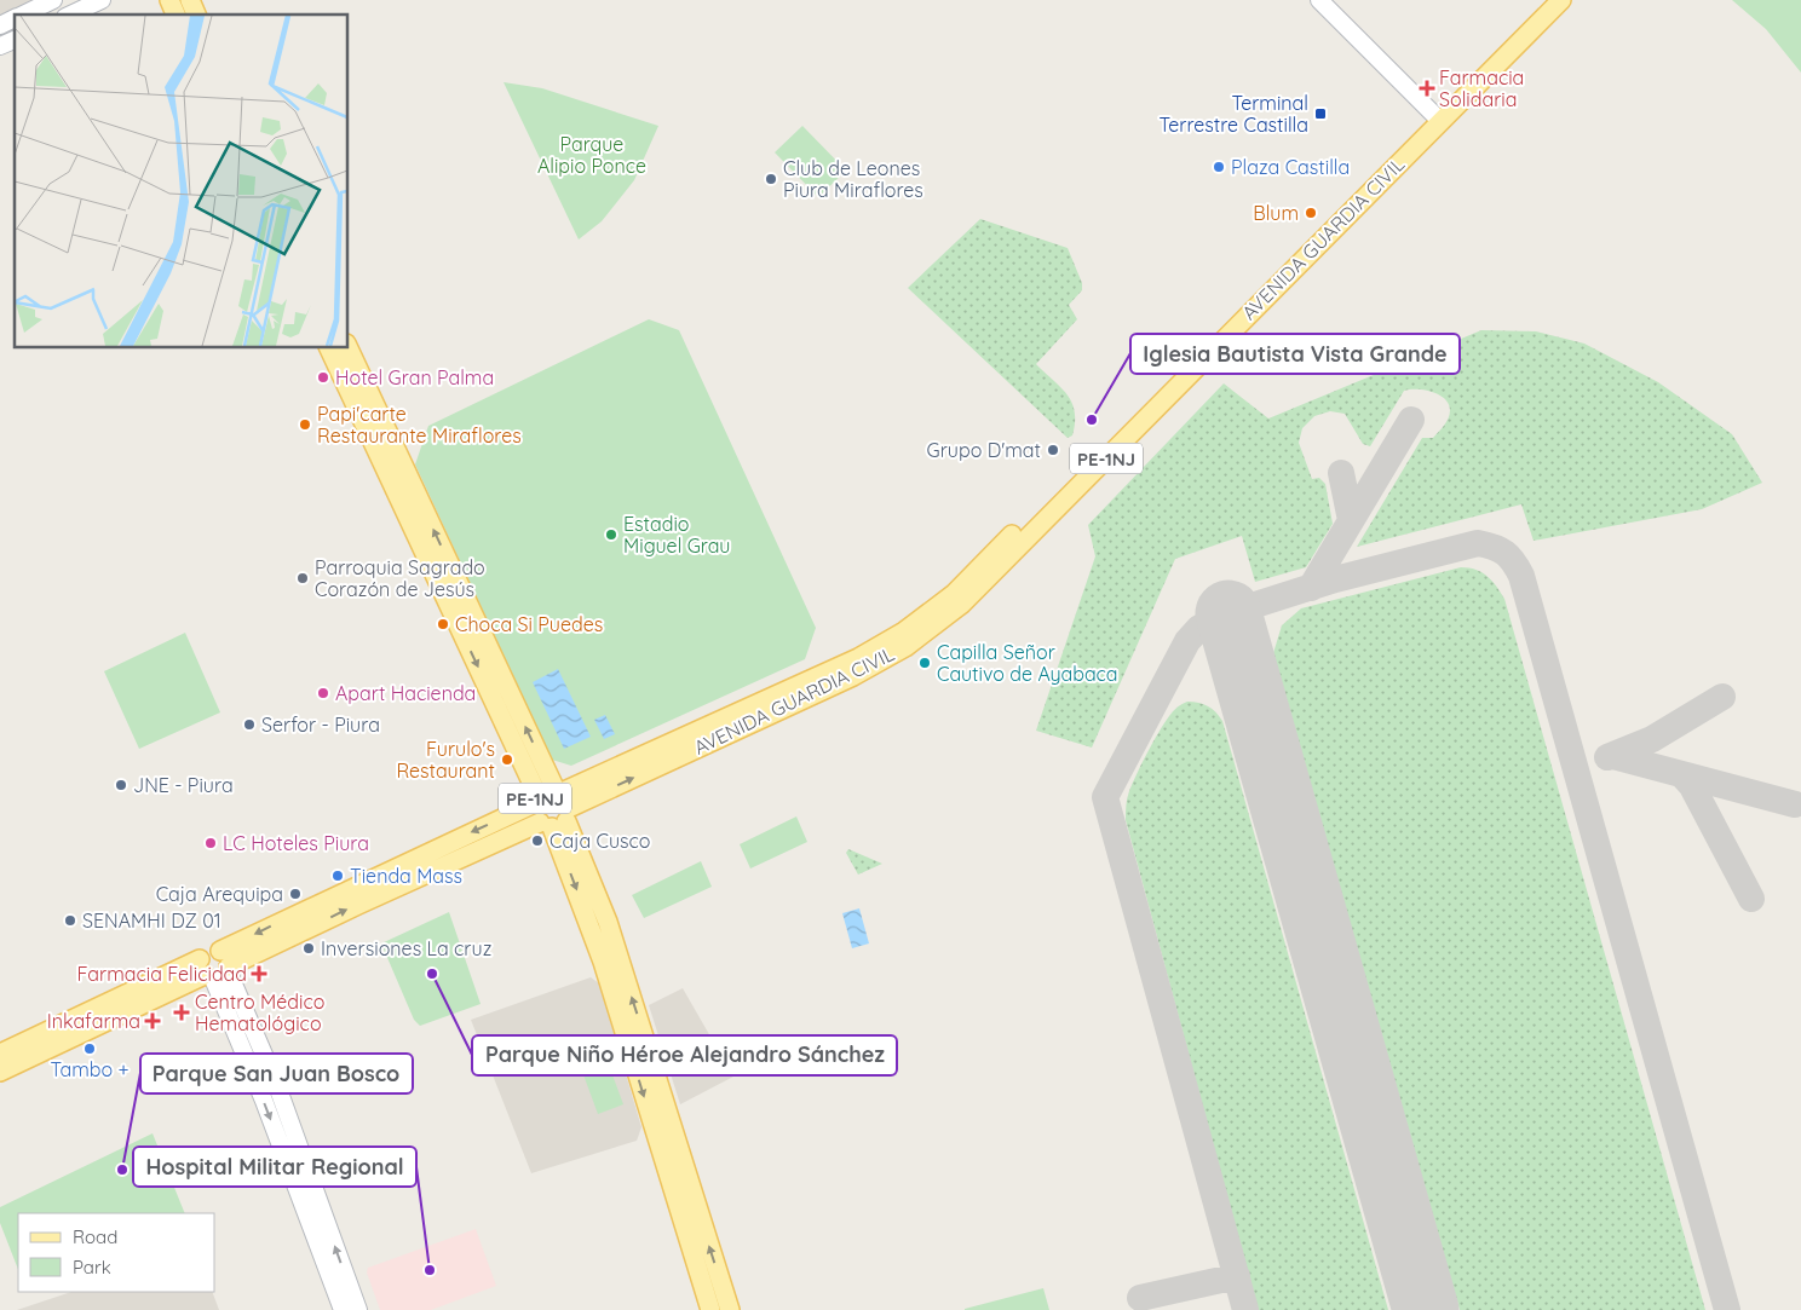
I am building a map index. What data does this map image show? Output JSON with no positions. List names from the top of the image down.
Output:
{
  "streets": {
    "main road": ["AVENIDA GUARDIA CIVIL", "PE-1NJ"]
  },
  "crossings": [
    ["AVENIDA GUARDIA CIVIL", "PE-1NJ"]
  ],
  "parks": ["Parque Alipio Ponce"],
  "places": {
    "health": [
      "Farmacia Solidaria",
      "Farmacia Felicidad",
      "Centro Médico Hematológico",
      "Inkafarma"
    ],
    "transit": ["Terminal Terrestre Castilla"],
    "other": [
      "Plaza Castilla",
      "Club de Leones Piura Miraflores",
      "Blum",
      "Hotel Gran Palma",
      "Iglesia Bautista Vista Grande",
      "Papi'carte Restaurante Miraflores",
      "Grupo D'mat",
      "Estadio Miguel Grau",
      "Parroquia Sagrado Corazón de Jesús",
      "Choca Si Puedes",
      "Capilla Señor Cautivo de Ayabaca",
      "Apart Hacienda",
      "Serfor - Piura",
      "Furulo's Restaurant",
      "JNE - Piura",
      "Caja Cusco",
      "LC Hoteles Piura",
      "Tienda Mass",
      "Caja Arequipa",
      "SENAMHI DZ 01",
      "Inversiones La cruz",
      "Parque Niño Héroe Alejandro Sánchez",
      "Tambo +",
      "Parque San Juan Bosco",
      "Hospital Militar Regional"
    ]
  },
  "legend": ["Road", "Park"]
}
